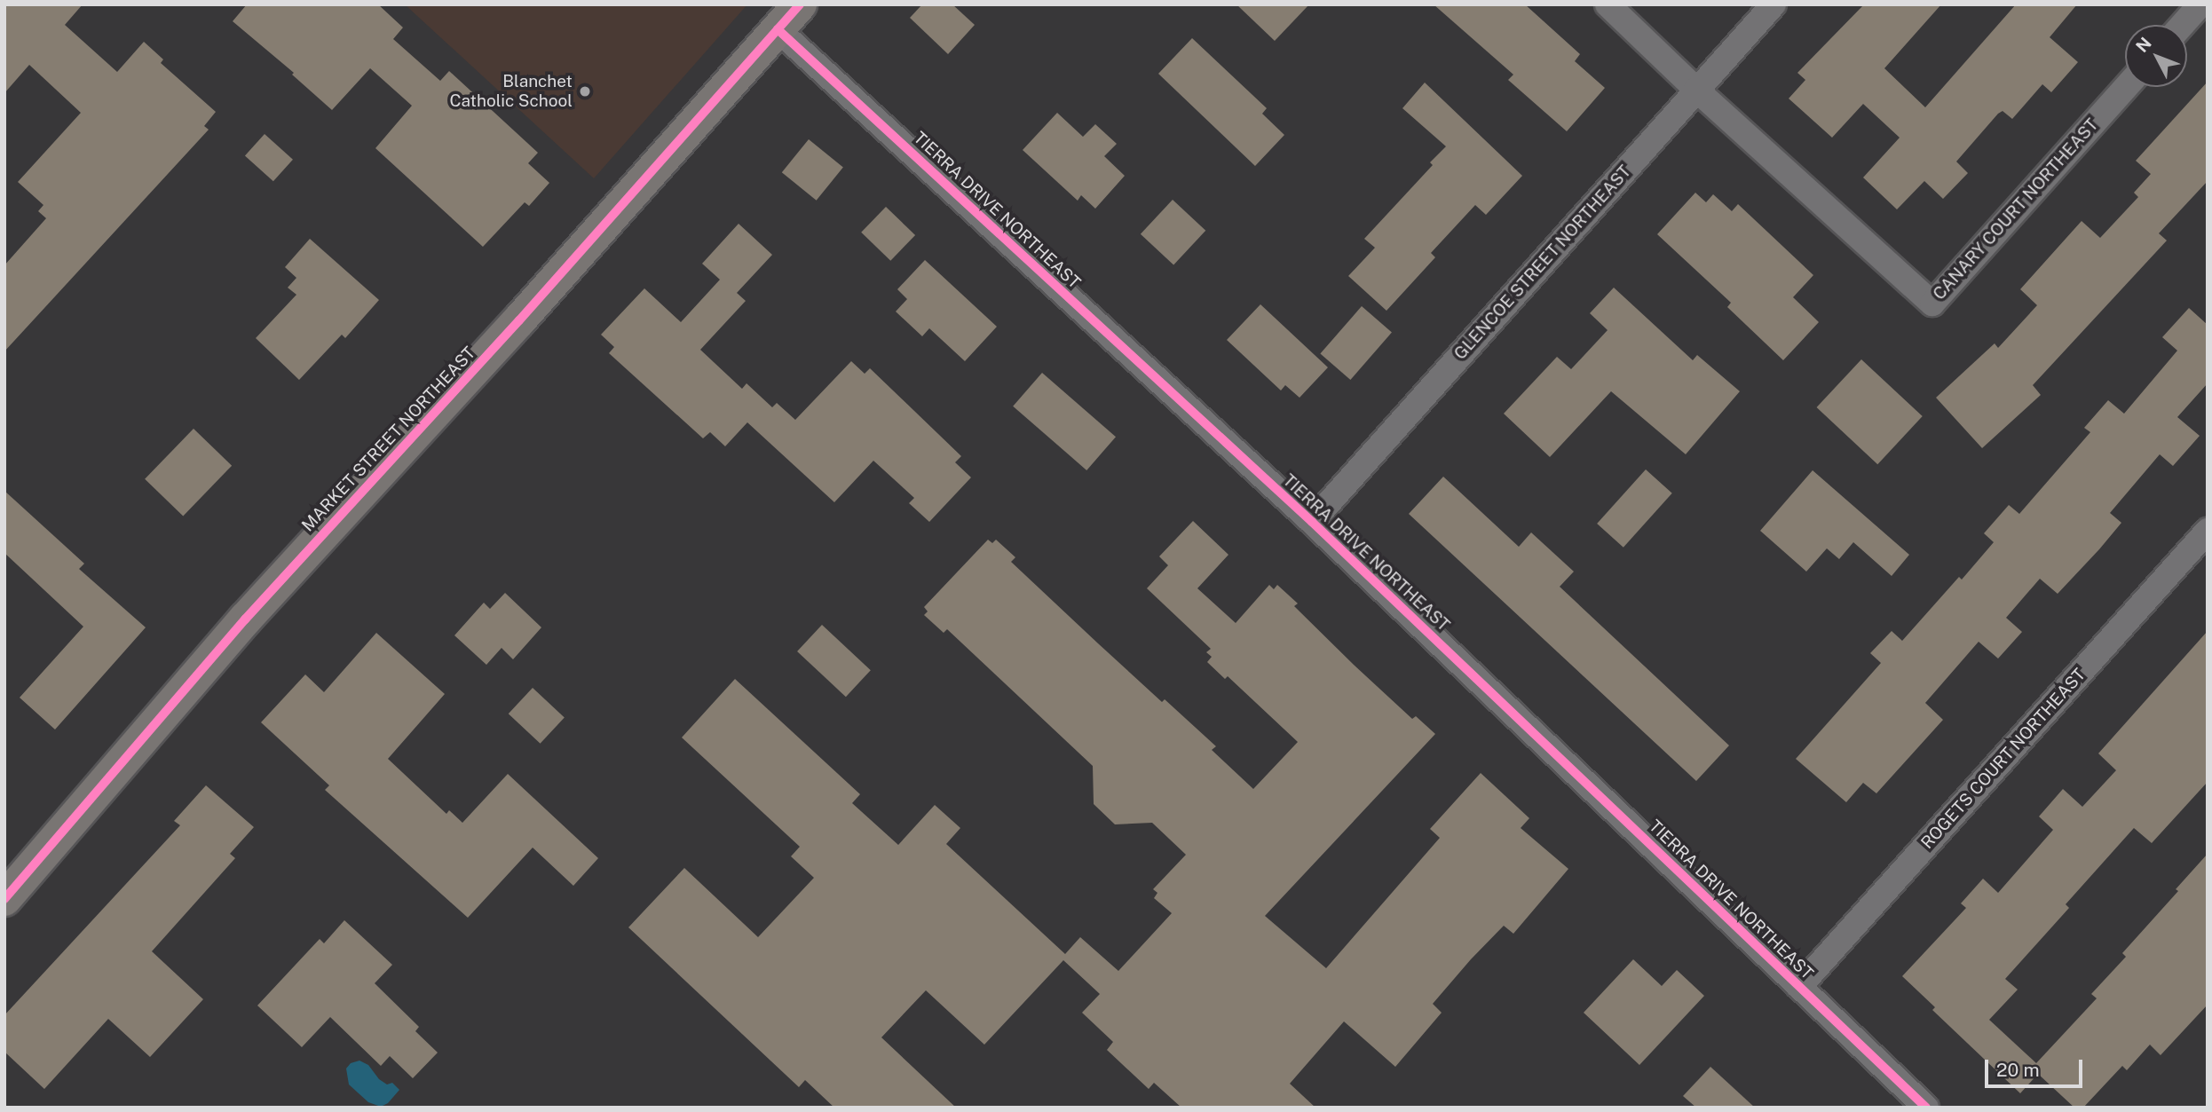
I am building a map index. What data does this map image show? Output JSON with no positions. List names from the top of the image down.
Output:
{
  "streets": {
    "main road": ["MARKET STREET NORTHEAST"],
    "street": [
      "CANARY COURT NORTHEAST",
      "TIERRA DRIVE NORTHEAST",
      "GLENCOE STREET NORTHEAST",
      "ROGETS COURT NORTHEAST"
    ]
  },
  "crossings": [
    ["CANARY COURT NORTHEAST", "GLENCOE STREET NORTHEAST"],
    ["TIERRA DRIVE NORTHEAST", "GLENCOE STREET NORTHEAST"],
    ["TIERRA DRIVE NORTHEAST", "MARKET STREET NORTHEAST"],
    ["TIERRA DRIVE NORTHEAST", "ROGETS COURT NORTHEAST"]
  ],
  "places": ["Blanchet Catholic School"],
  "scale_bar": "20 m",
  "north": "top left"
}
